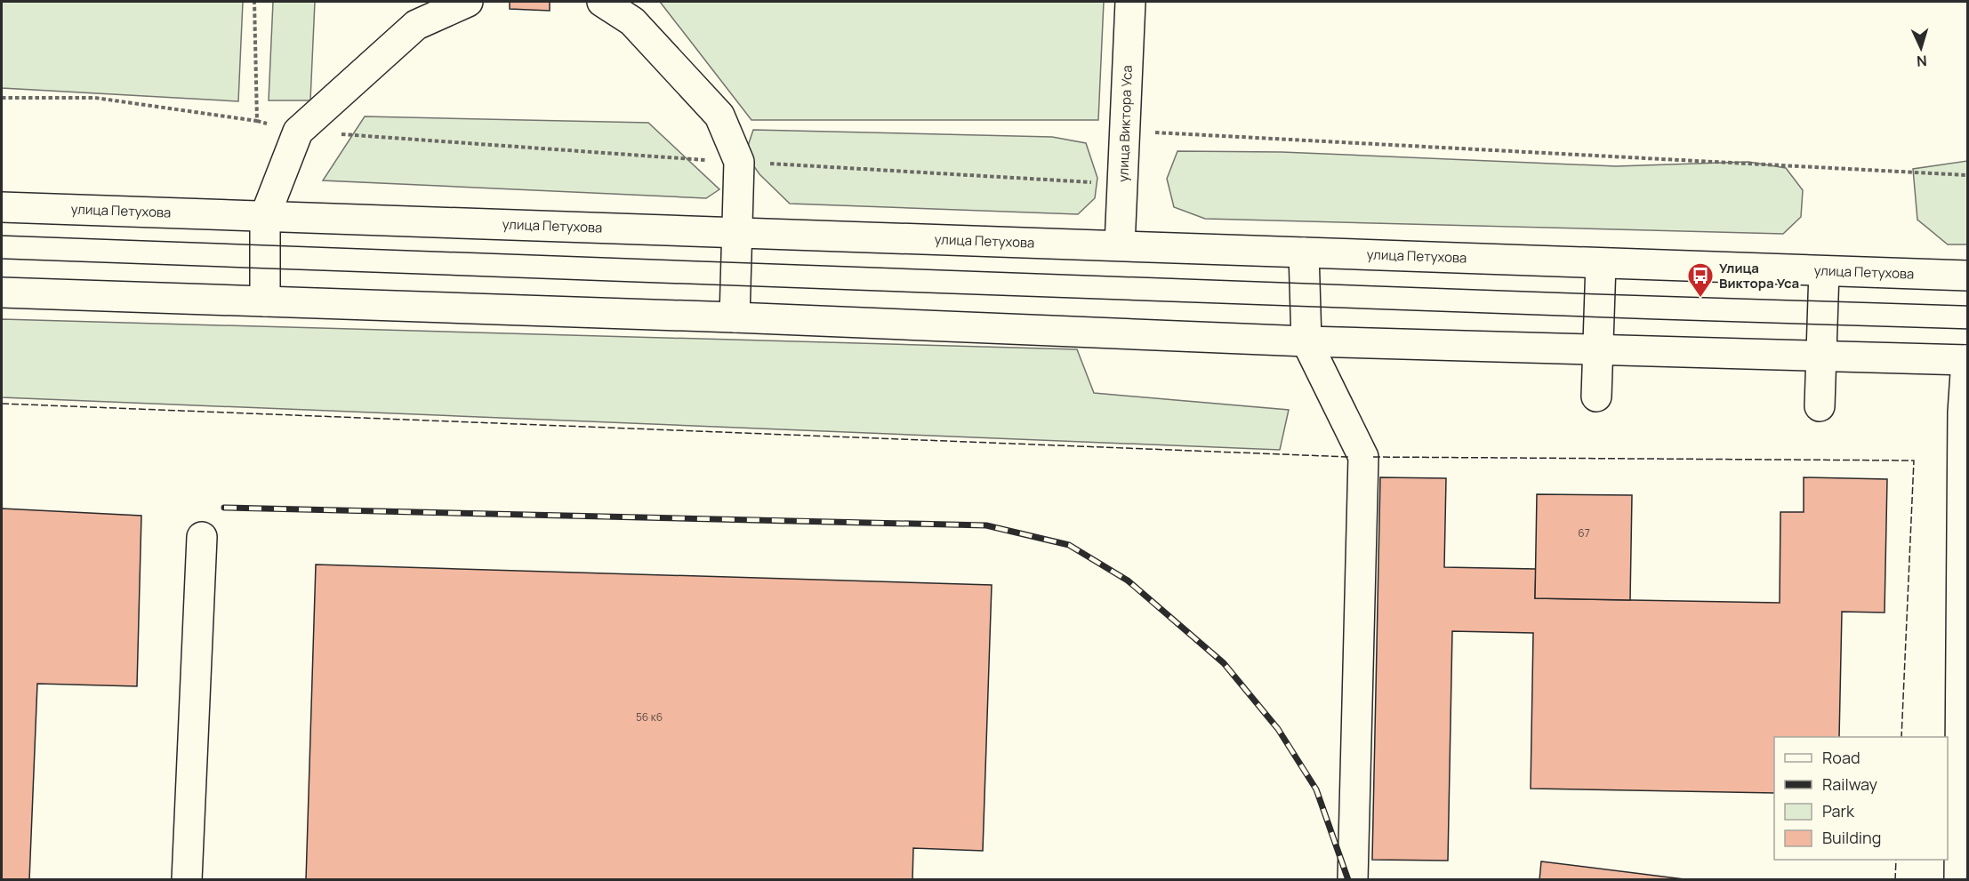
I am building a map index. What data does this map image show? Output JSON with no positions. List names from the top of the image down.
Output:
{
  "streets": {
    "main road": ["улица Виктора Уса", "улица Петухова"]
  },
  "crossings": [
    ["улица Виктора Уса", "улица Петухова"]
  ],
  "places": {
    "bus stop": ["Улица Виктора Уса"]
  },
  "house_numbers": ["67", "56 к6"],
  "legend": [
    "Road",
    "Railway",
    "Park",
    "Building"
  ],
  "north": "bottom"
}
